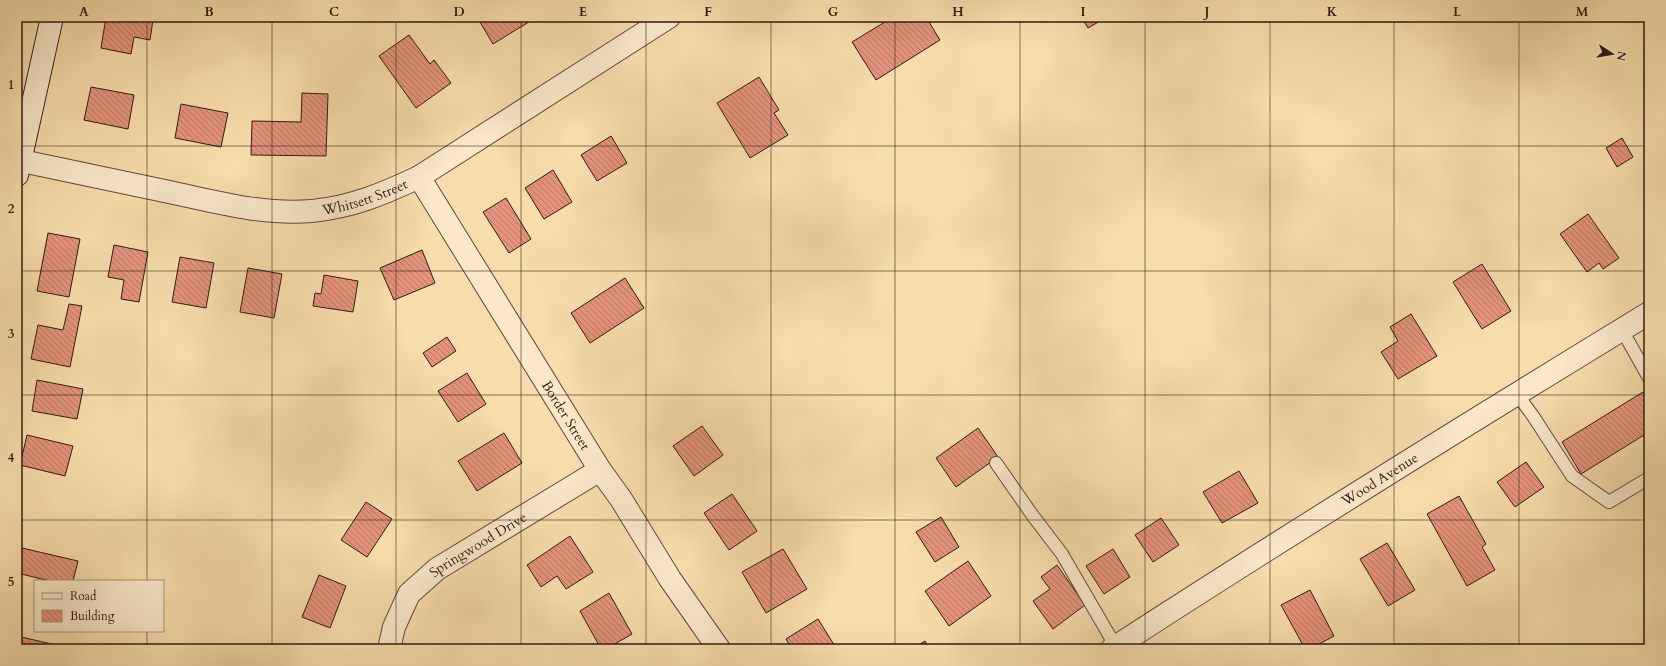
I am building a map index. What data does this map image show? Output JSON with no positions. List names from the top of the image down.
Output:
{
  "streets": {
    "street": [
      "Whitsett Street",
      "Border Street",
      "Wood Avenue",
      "Springwood Drive"
    ]
  },
  "crossings": [
    ["Whitsett Street", "Border Street"],
    ["Border Street", "Springwood Drive"]
  ],
  "legend": ["Road", "Building"],
  "north": "right",
  "grid": {
    "columns": [
      "A",
      "B",
      "C",
      "D",
      "E",
      "F",
      "G",
      "H",
      "I",
      "J",
      "K",
      "L",
      "M"
    ],
    "rows": [
      "1",
      "2",
      "3",
      "4",
      "5"
    ]
  }
}
